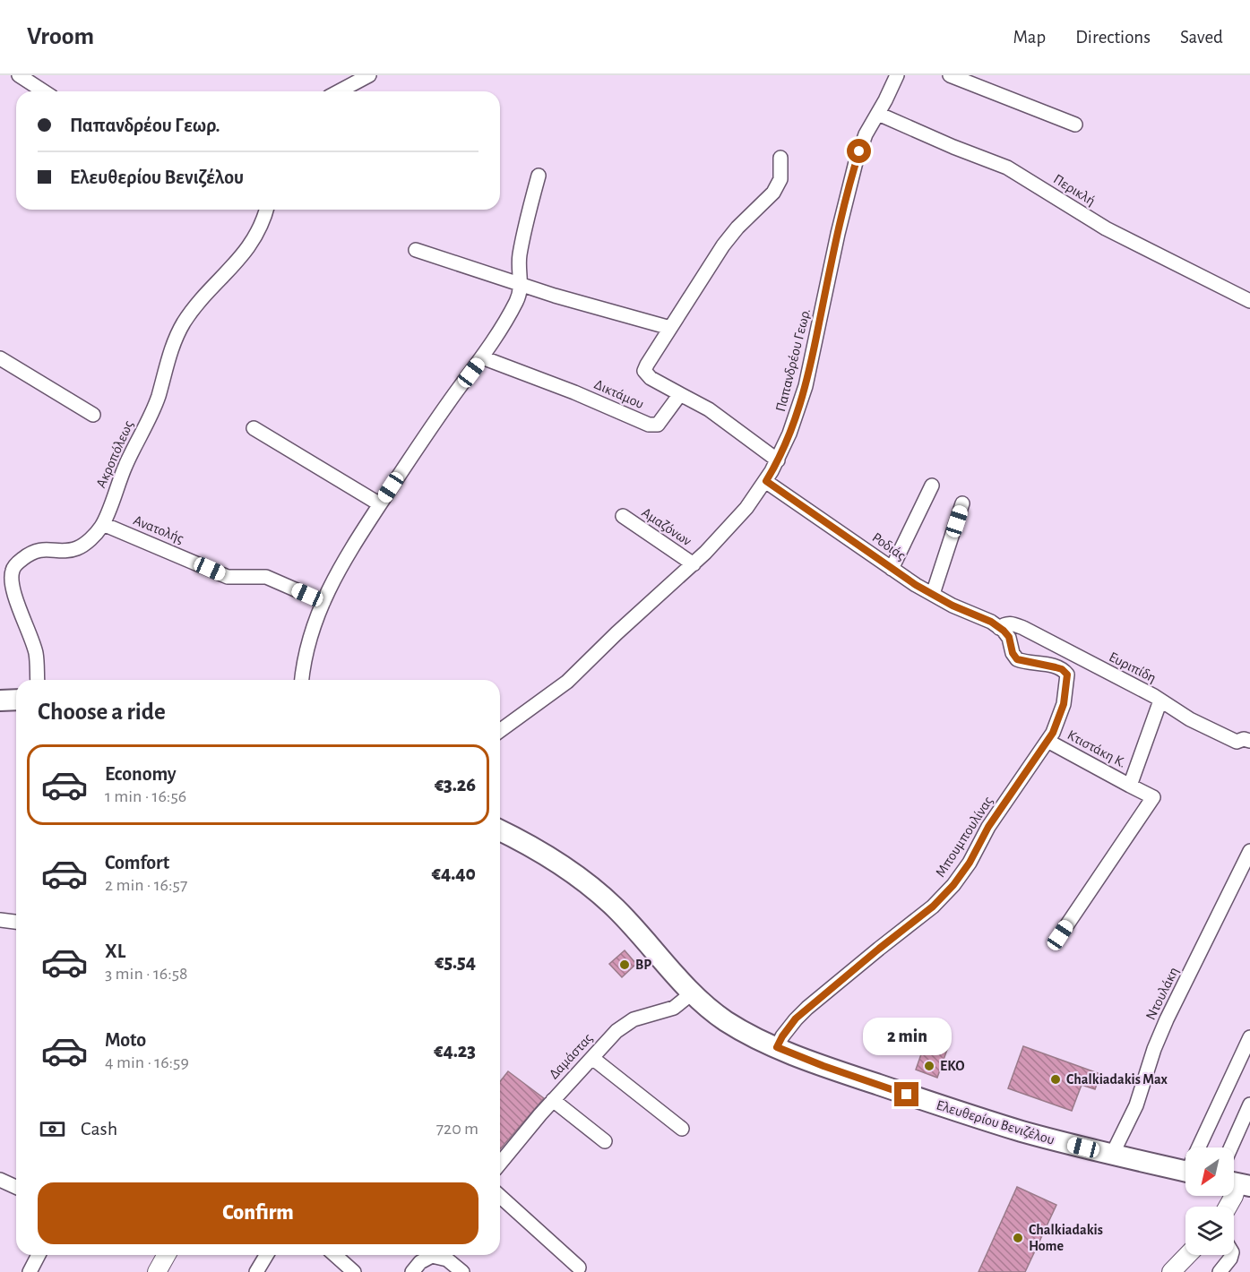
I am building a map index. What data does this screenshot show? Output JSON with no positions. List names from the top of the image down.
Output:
{
  "streets": {
    "main road": ["Ελευθερίου Βενιζέλου"],
    "street": [
      "Περικλή",
      "Παπανδρέου Γεωρ.",
      "Δικτάμου",
      "Ακροπόλεως",
      "Αμαζόνων",
      "Ανατολής",
      "Ροδιάς",
      "Ευριπίδη",
      "Κτιστάκη Κ.",
      "Μπουμπουλίνας",
      "Ντουλάκη",
      "Δαμάστας"
    ]
  },
  "crossings": [
    ["Περικλή", "Παπανδρέου Γεωρ."],
    ["Παπανδρέου Γεωρ.", "Αμαζόνων"],
    ["Παπανδρέου Γεωρ.", "Ροδιάς"],
    ["Ακροπόλεως", "Ανατολής"],
    ["Ροδιάς", "Ευριπίδη"],
    ["Ροδιάς", "Μπουμπουλίνας"],
    ["Ευριπίδη", "Μπουμπουλίνας"],
    ["Κτιστάκη Κ.", "Μπουμπουλίνας"],
    ["Μπουμπουλίνας", "Ελευθερίου Βενιζέλου"],
    ["Ντουλάκη", "Ελευθερίου Βενιζέλου"],
    ["Δαμάστας", "Ελευθερίου Βενιζέλου"]
  ],
  "places": [
    "BP",
    "EKO",
    "Chalkiadakis Max",
    "Chalkiadakis Home"
  ],
  "north": "bottom left",
  "page": {
    "header": "Vroom",
    "nav": ["Map", "Directions", "Saved"],
    "banner": ["Παπανδρέου Γεωρ.", "Ελευθερίου Βενιζέλου"],
    "heading": "Choose a ride",
    "list": [
      {
        "name": "Economy",
        "note": "1 min · 16:56",
        "value": "€3.26"
      },
      {
        "name": "Comfort",
        "note": "2 min · 16:57",
        "value": "€4.40"
      },
      {
        "name": "XL",
        "note": "3 min · 16:58",
        "value": "€5.54"
      },
      {
        "name": "Moto",
        "note": "4 min · 16:59",
        "value": "€4.23"
      }
    ],
    "bubble": "2 min",
    "pay": ["Cash", "720 m"],
    "buttons": "Confirm"
  }
}
